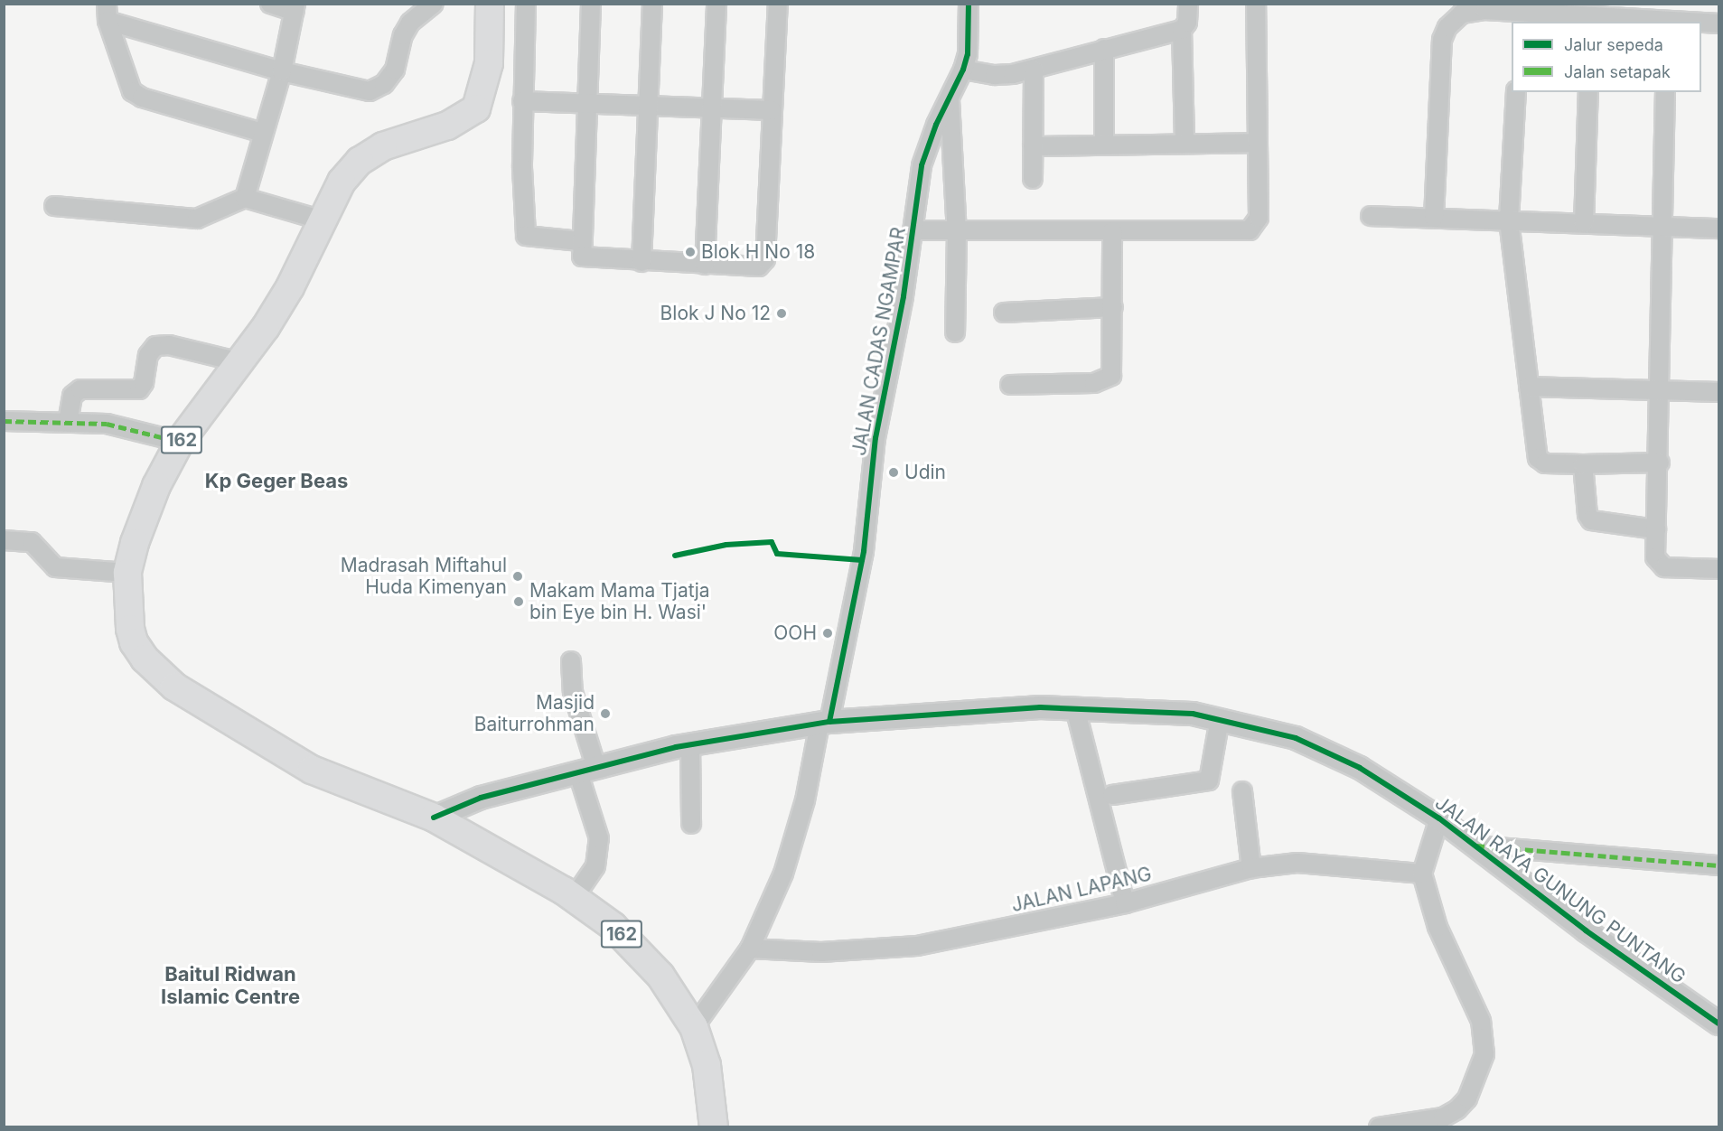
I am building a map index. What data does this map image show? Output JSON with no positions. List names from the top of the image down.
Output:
{
  "streets": {
    "main road": ["162"],
    "street": ["JALAN CADAS NGAMPAR", "JALAN LAPANG", "JALAN RAYA GUNUNG PUNTANG"]
  },
  "crossings": [
    ["JALAN CADAS NGAMPAR", "162"],
    ["JALAN CADAS NGAMPAR", "JALAN LAPANG"],
    ["JALAN CADAS NGAMPAR", "JALAN RAYA GUNUNG PUNTANG"],
    ["162", "JALAN RAYA GUNUNG PUNTANG"]
  ],
  "districts": ["Kp Geger Beas", "Baitul Ridwan Islamic Centre"],
  "places": [
    "Blok H No 18",
    "Blok J No 12",
    "Udin",
    "Madrasah Miftahul Huda Kimenyan",
    "Makam Mama Tjatja bin Eye bin H. Wasi'",
    "OOH",
    "Masjid Baiturrohman"
  ],
  "legend": ["Jalur sepeda", "Jalan setapak"]
}
